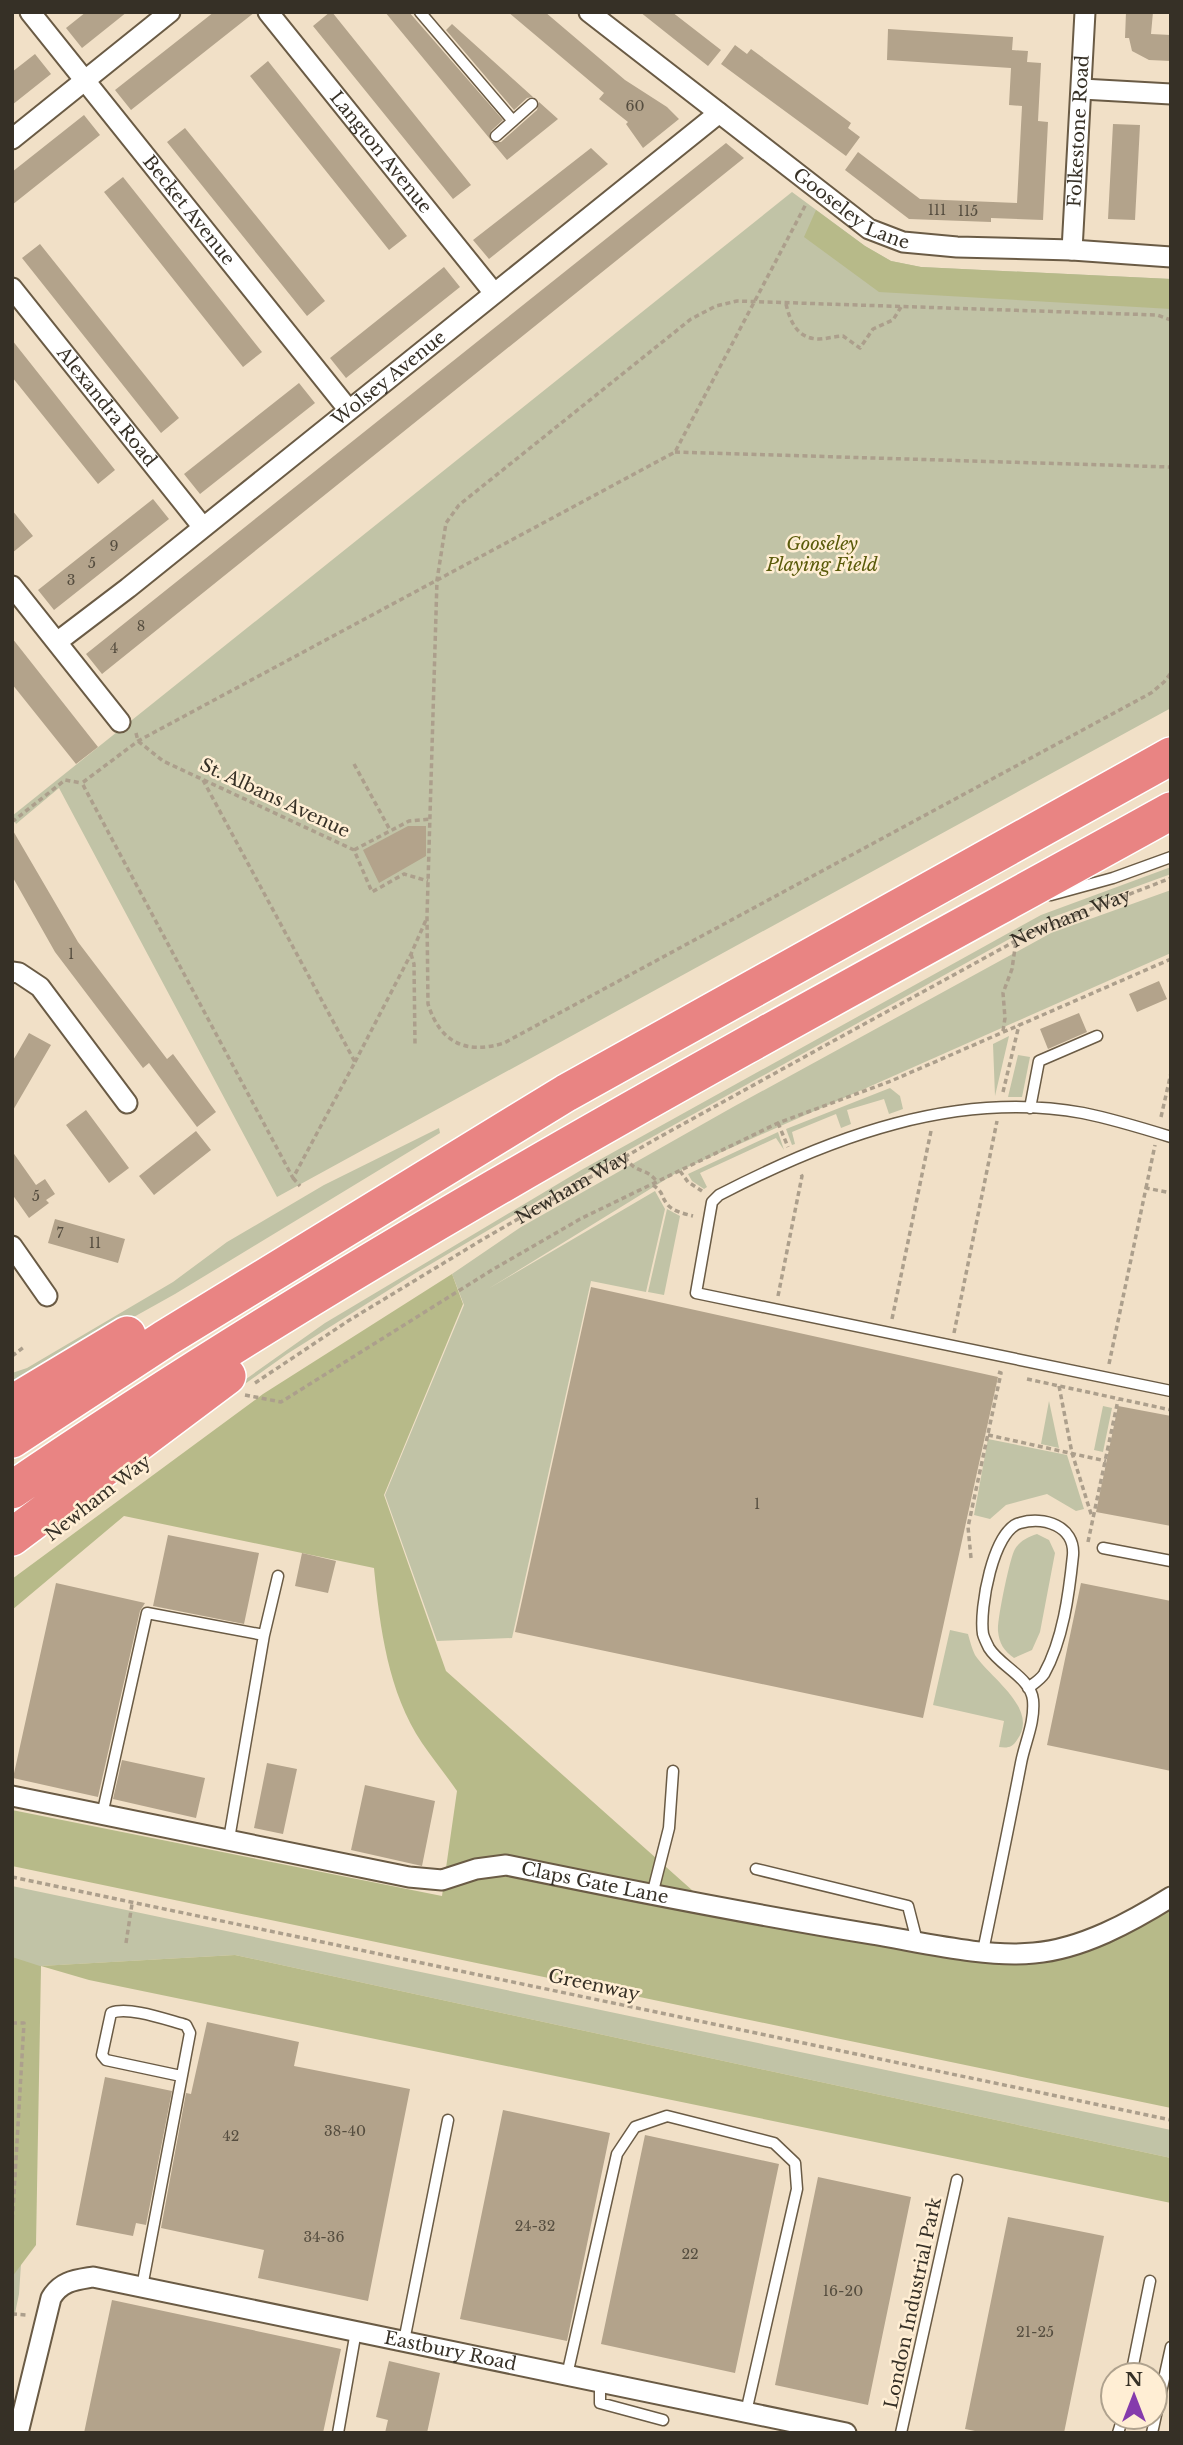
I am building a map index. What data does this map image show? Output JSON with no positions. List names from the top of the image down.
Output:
{
  "streets": {
    "highway": ["Newham Way"],
    "street": [
      "Folkestone Road",
      "Langton Avenue",
      "Gooseley Lane",
      "Becket Avenue",
      "Wolsey Avenue",
      "Alexandra Road",
      "Claps Gate Lane",
      "Eastbury Road"
    ],
    "lane": ["London Industrial Park"],
    "path": ["St. Albans Avenue", "Greenway"]
  },
  "crossings": [
    ["Folkestone Road", "Gooseley Lane"],
    ["Langton Avenue", "Wolsey Avenue"],
    ["Gooseley Lane", "Wolsey Avenue"],
    ["Becket Avenue", "Wolsey Avenue"],
    ["Wolsey Avenue", "Alexandra Road"]
  ],
  "parks": ["Gooseley Playing Field"],
  "house_numbers": [
    "60",
    "111",
    "115",
    "9",
    "5",
    "3",
    "8",
    "4",
    "1",
    "5",
    "7",
    "11",
    "1",
    "38-40",
    "42",
    "24-32",
    "34-36",
    "22",
    "16-20",
    "21-25"
  ],
  "north": "top"
}
